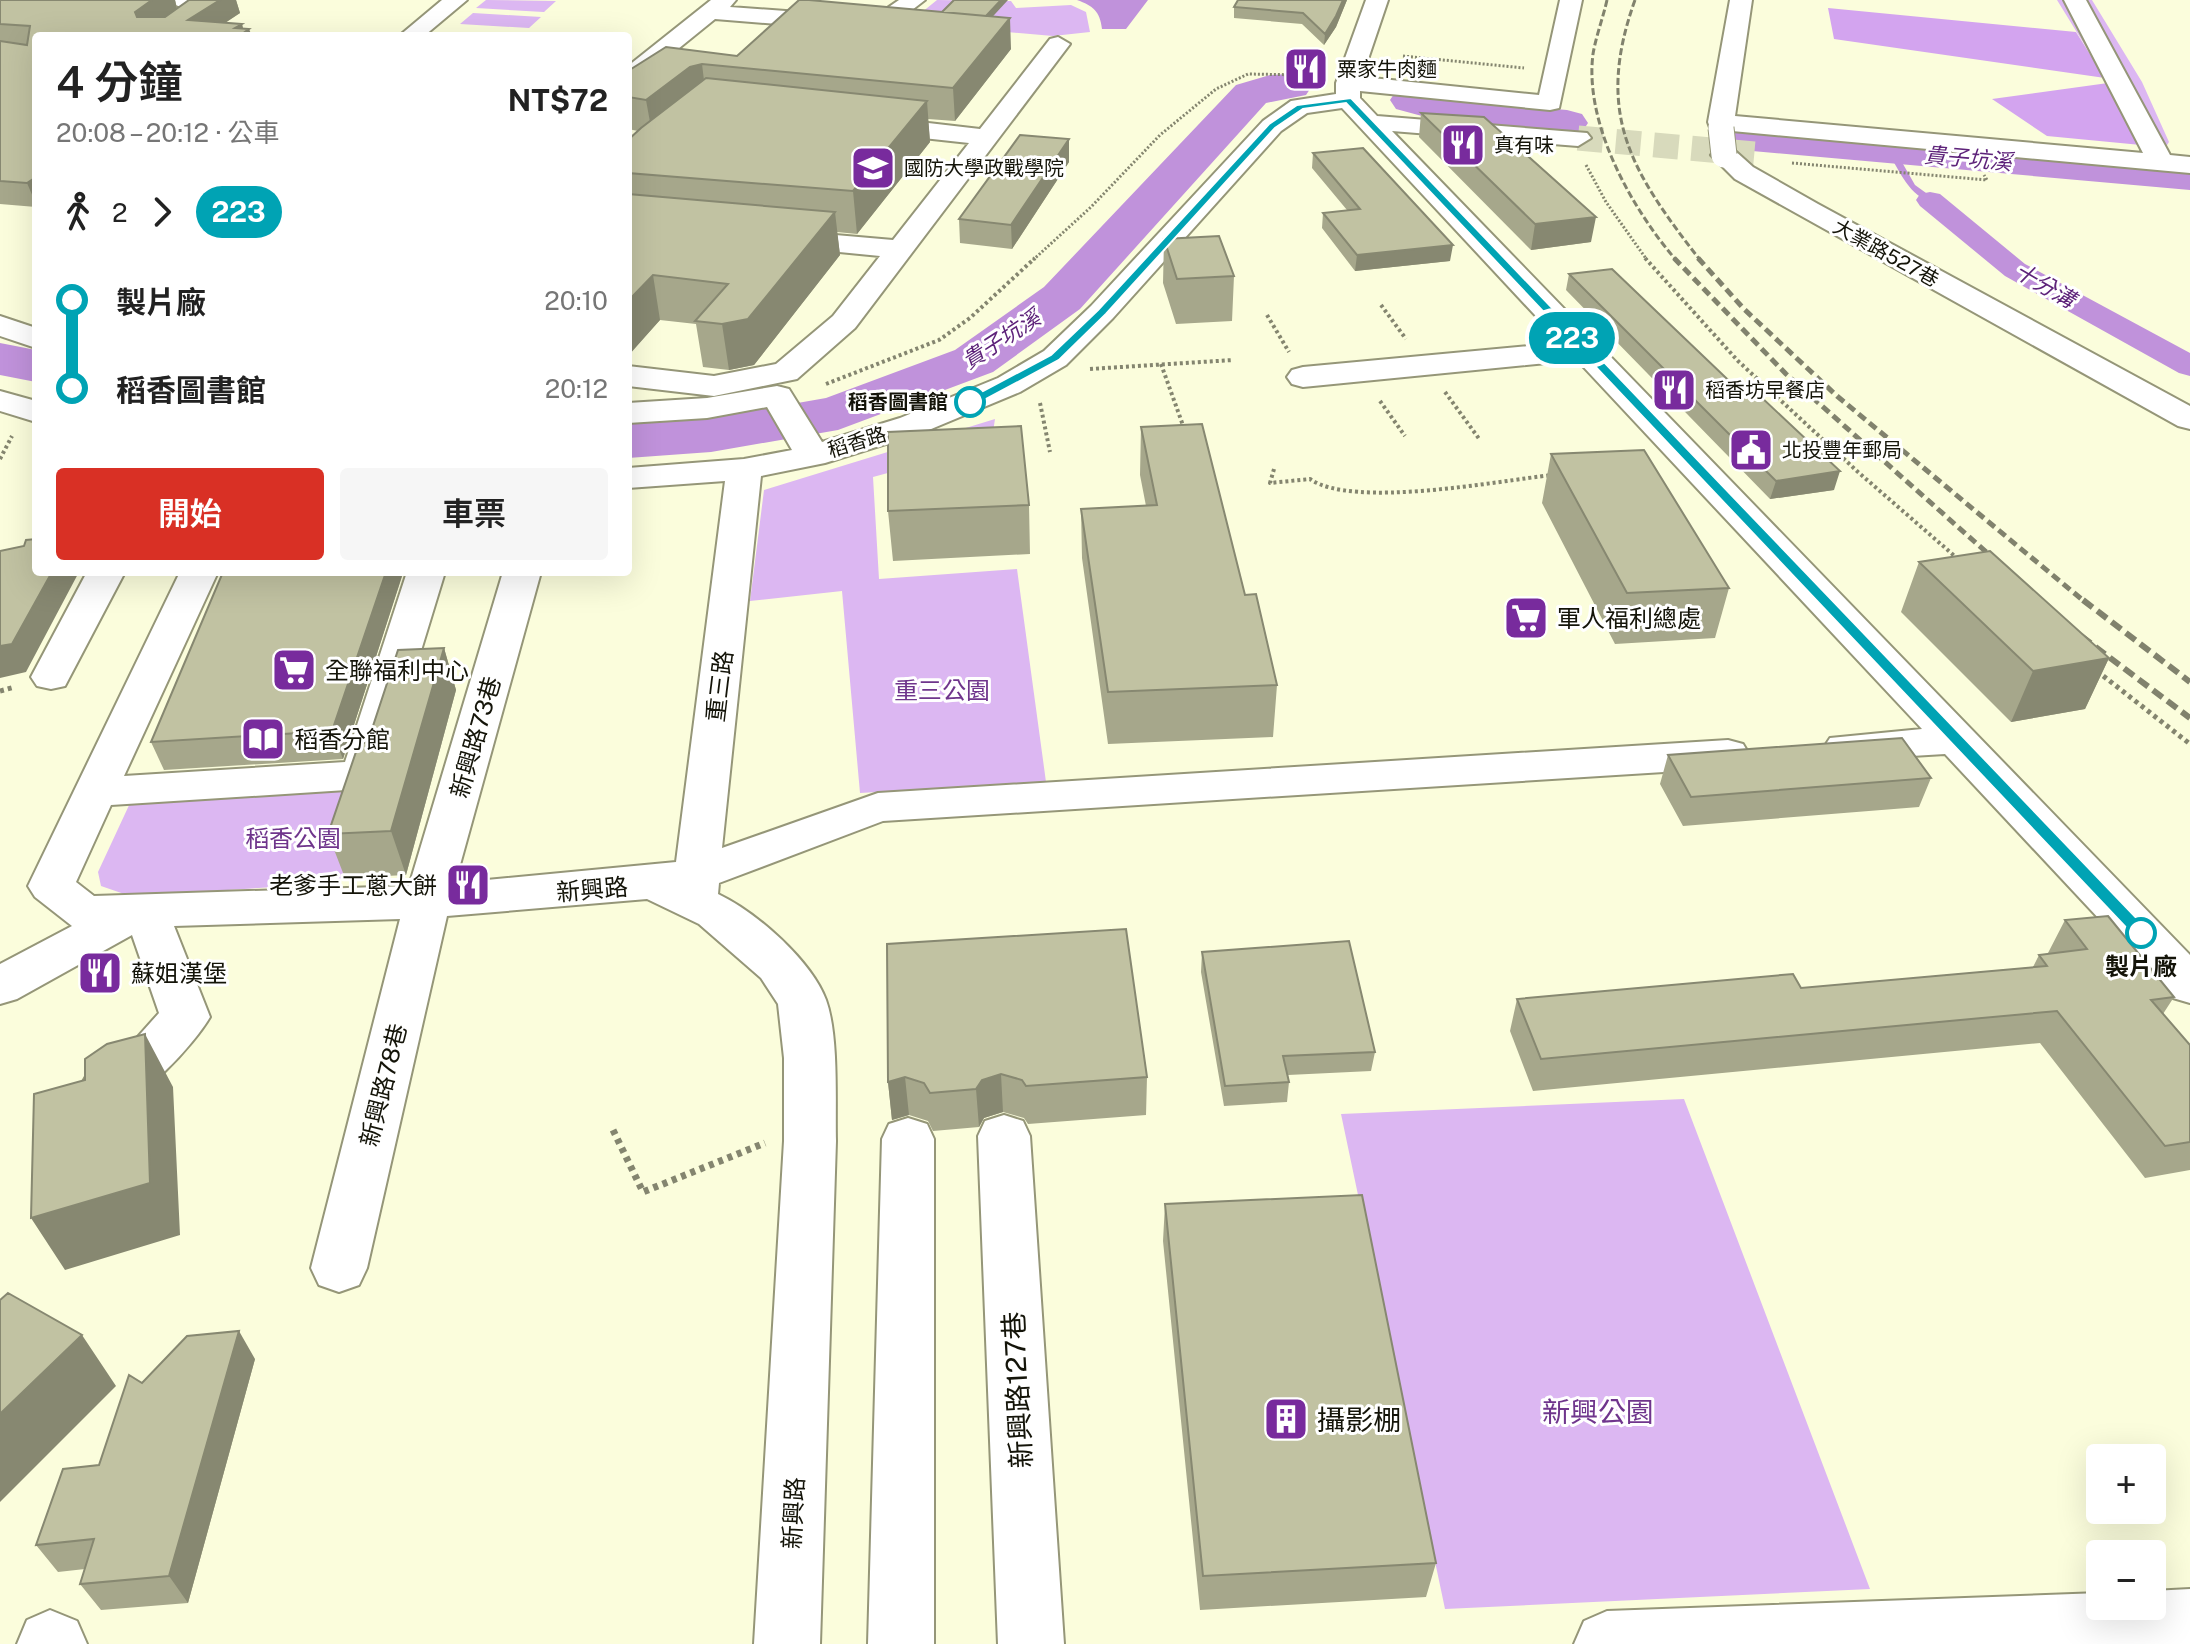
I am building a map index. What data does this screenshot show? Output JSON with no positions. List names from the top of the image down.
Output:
{
  "streets": {
    "street": [
      "大業路527巷",
      "稻香路",
      "重三路",
      "新興路73巷",
      "新興路",
      "新興路78巷",
      "新興路127巷"
    ]
  },
  "crossings": [
    ["稻香路", "重三路"],
    ["重三路", "新興路"],
    ["新興路73巷", "新興路"],
    ["新興路73巷", "新興路78巷"],
    ["新興路", "新興路78巷"]
  ],
  "water": ["貴子坑溪", "十分溝"],
  "parks": ["重三公園", "稻香公園", "新興公園"],
  "places": {
    "restaurant": [
      "粟家牛肉麵",
      "真有味",
      "稻香坊早餐店",
      "老爹手工蔥大餅",
      "蘇姐漢堡"
    ],
    "school or university": ["國防大學政戰學院"],
    "other": ["稻香圖書館", "製片廠"],
    "public building": ["北投豐年郵局"],
    "supermarket": ["軍人福利總處", "全聯福利中心"],
    "library": ["稻香分館"],
    "building": ["攝影棚"]
  },
  "lines": ["bus line 223"],
  "page": {
    "on_map": "223",
    "heading": ["4 分鐘", "20:08 – 20:12 · 公車", "NT$72"],
    "legs": ["2", "223"],
    "list": [
      {
        "name": "製片廠",
        "value": "20:10"
      },
      {
        "name": "稻香圖書館",
        "value": "20:12"
      }
    ],
    "buttons": ["開始", "車票"],
    "map_buttons": ["+", "−"]
  }
}
